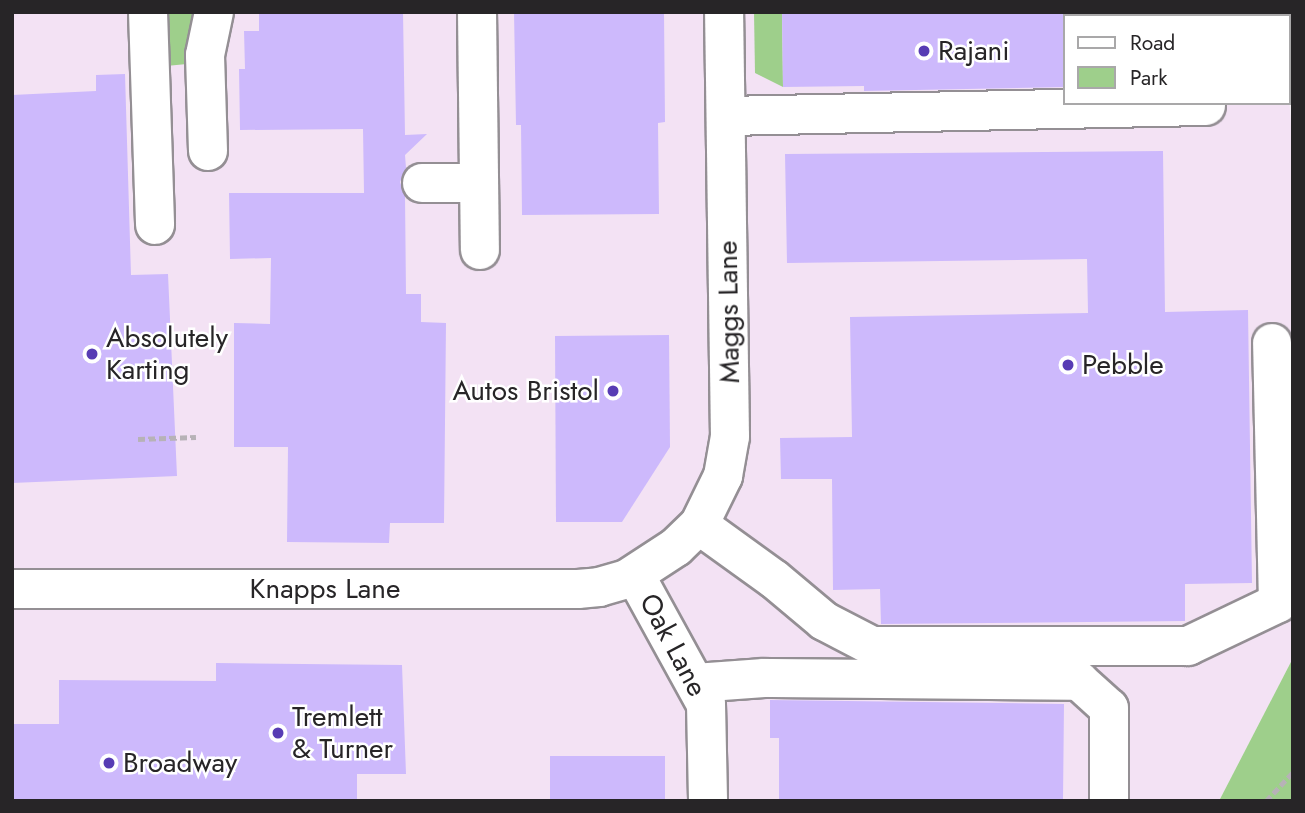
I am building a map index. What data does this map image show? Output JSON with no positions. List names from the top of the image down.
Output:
{
  "streets": {
    "street": ["Maggs Lane", "Knapps Lane", "Oak Lane"]
  },
  "crossings": [
    ["Maggs Lane", "Knapps Lane"],
    ["Maggs Lane", "Oak Lane"],
    ["Knapps Lane", "Oak Lane"]
  ],
  "places": [
    "Rajani",
    "Absolutely Karting",
    "Pebble",
    "Autos Bristol",
    "Tremlett & Turner",
    "Broadway"
  ],
  "legend": ["Road", "Park"]
}
